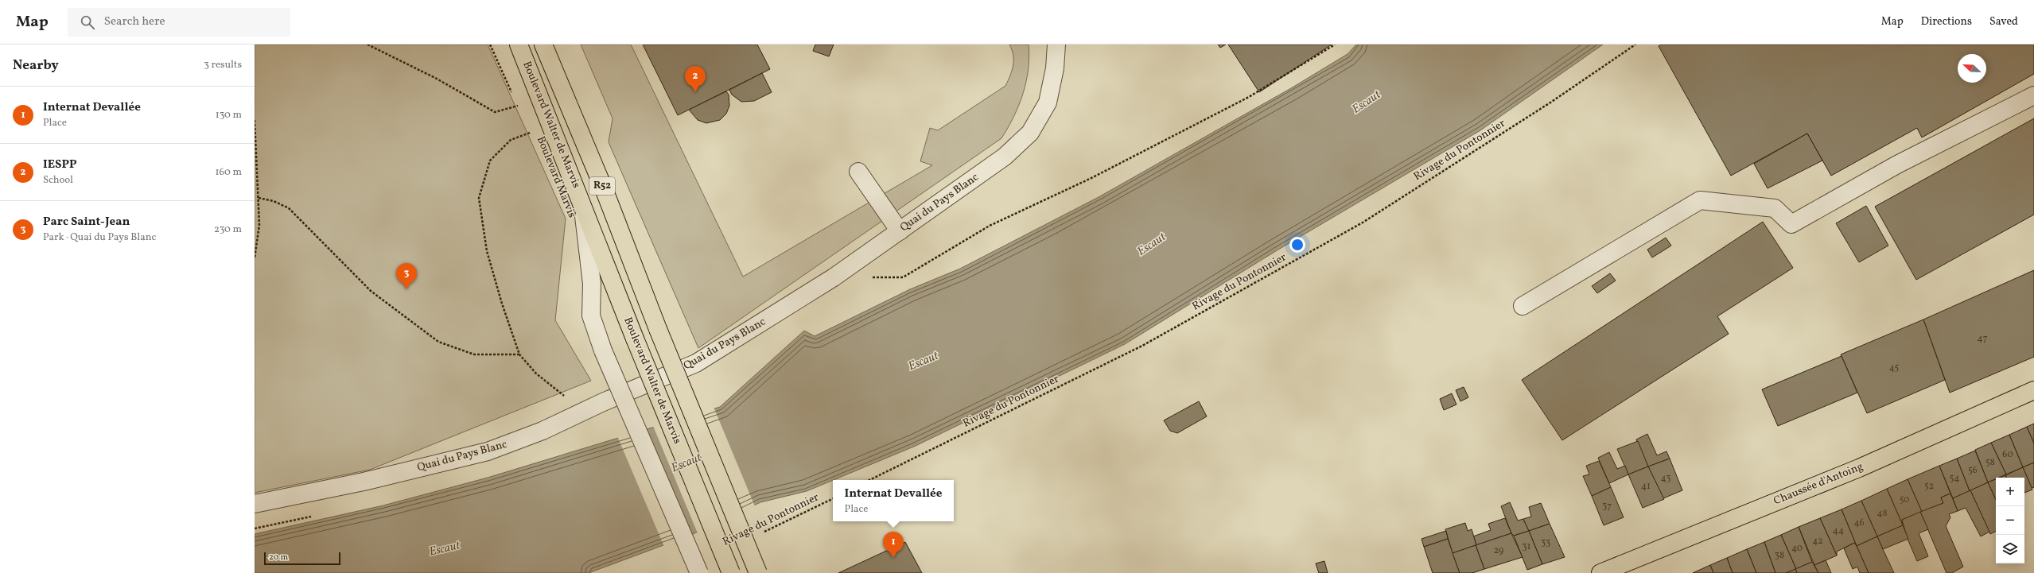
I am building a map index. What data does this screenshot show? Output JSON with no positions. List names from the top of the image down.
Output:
{
  "streets": {
    "main road": ["Boulevard Walter de Marvis", "R52", "Chaussée d'Antoing"],
    "street": ["Quai du Pays Blanc"],
    "path": ["Rivage du Pontonnier", "Boulevard Marvis"]
  },
  "water": ["Escaut"],
  "house_numbers": [
    "47",
    "45",
    "60",
    "58",
    "56",
    "43",
    "54",
    "41",
    "52",
    "50",
    "37",
    "48",
    "46",
    "44",
    "42",
    "33",
    "31",
    "40",
    "29",
    "38"
  ],
  "scale_bar": "20 m",
  "north": "top left",
  "page": {
    "header": "Map",
    "search": "Search here",
    "nav": ["Map", "Directions", "Saved"],
    "heading": ["Nearby", "3 results"],
    "pins": ["2", "3", "1"],
    "list": [
      {
        "mark": "1",
        "name": "Internat Devallée",
        "note": "Place",
        "value": "130 m"
      },
      {
        "mark": "2",
        "name": "IESPP",
        "note": "School",
        "value": "160 m"
      },
      {
        "mark": "3",
        "name": "Parc Saint-Jean",
        "note": "Park · Quai du Pays Blanc",
        "value": "230 m"
      }
    ],
    "map_buttons": ["+", "−"],
    "popup": ["Internat Devallée", "Place"],
    "scale": "20 m"
  }
}
